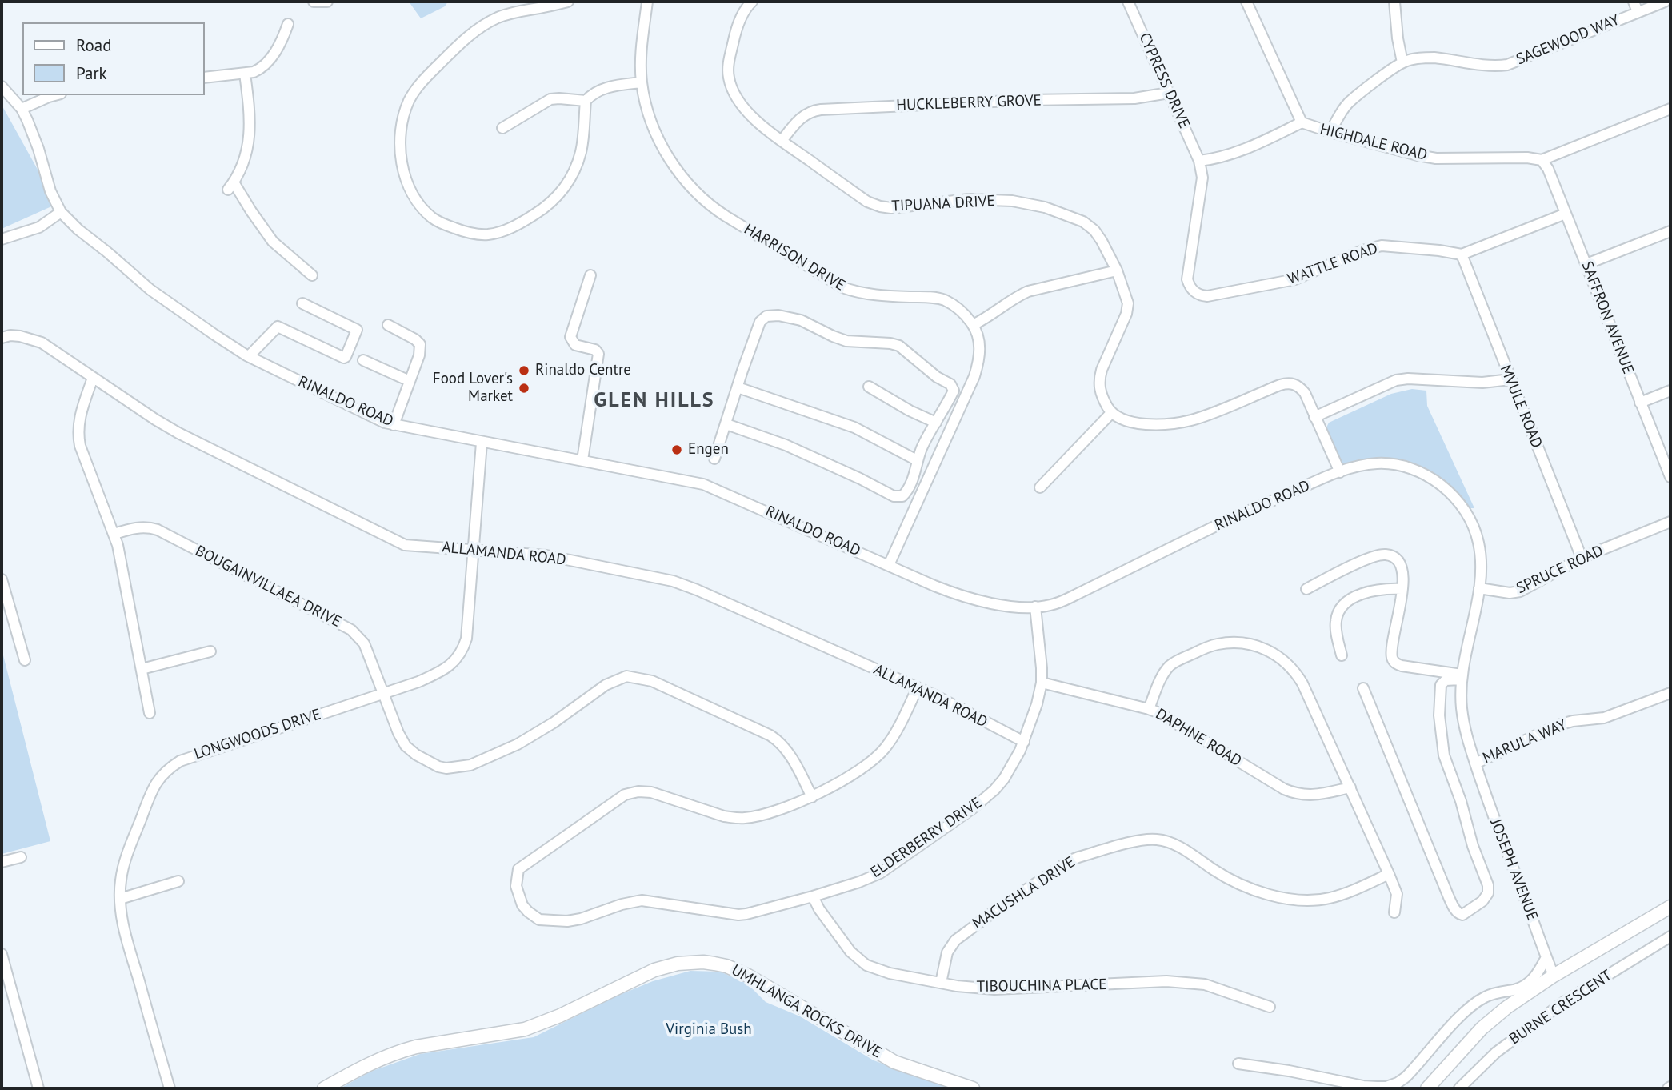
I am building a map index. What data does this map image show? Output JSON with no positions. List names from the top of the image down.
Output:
{
  "streets": {
    "main road": ["UMHLANGA ROCKS DRIVE"],
    "street": [
      "SAGEWOOD WAY",
      "CYPRESS DRIVE",
      "HUCKLEBERRY GROVE",
      "HIGHDALE ROAD",
      "TIPUANA DRIVE",
      "HARRISON DRIVE",
      "WATTLE ROAD",
      "SAFFRON AVENUE",
      "RINALDO ROAD",
      "MVULE ROAD",
      "ALLAMANDA ROAD",
      "SPRUCE ROAD",
      "BOUGAINVILLAEA DRIVE",
      "LONGWOODS DRIVE",
      "DAPHNE ROAD",
      "MARULA WAY",
      "ELDERBERRY DRIVE",
      "JOSEPH AVENUE",
      "MACUSHLA DRIVE",
      "TIBOUCHINA PLACE",
      "BURNE CRESCENT"
    ]
  },
  "crossings": [
    ["SAGEWOOD WAY", "HIGHDALE ROAD"],
    ["CYPRESS DRIVE", "HUCKLEBERRY GROVE"],
    ["CYPRESS DRIVE", "WATTLE ROAD"],
    ["HUCKLEBERRY GROVE", "TIPUANA DRIVE"],
    ["HIGHDALE ROAD", "SAFFRON AVENUE"],
    ["WATTLE ROAD", "MVULE ROAD"],
    ["RINALDO ROAD", "SPRUCE ROAD"],
    ["RINALDO ROAD", "LONGWOODS DRIVE"],
    ["RINALDO ROAD", "MARULA WAY"],
    ["RINALDO ROAD", "ELDERBERRY DRIVE"],
    ["RINALDO ROAD", "JOSEPH AVENUE"],
    ["MVULE ROAD", "SPRUCE ROAD"],
    ["ALLAMANDA ROAD", "LONGWOODS DRIVE"],
    ["ALLAMANDA ROAD", "ELDERBERRY DRIVE"],
    ["BOUGAINVILLAEA DRIVE", "LONGWOODS DRIVE"],
    ["BOUGAINVILLAEA DRIVE", "ELDERBERRY DRIVE"],
    ["DAPHNE ROAD", "ELDERBERRY DRIVE"],
    ["MARULA WAY", "JOSEPH AVENUE"],
    ["ELDERBERRY DRIVE", "TIBOUCHINA PLACE"],
    ["MACUSHLA DRIVE", "TIBOUCHINA PLACE"]
  ],
  "districts": ["GLEN HILLS"],
  "parks": ["Virginia Bush"],
  "places": ["Rinaldo Centre", "Food Lover's Market", "Engen"],
  "legend": ["Road", "Park"]
}
